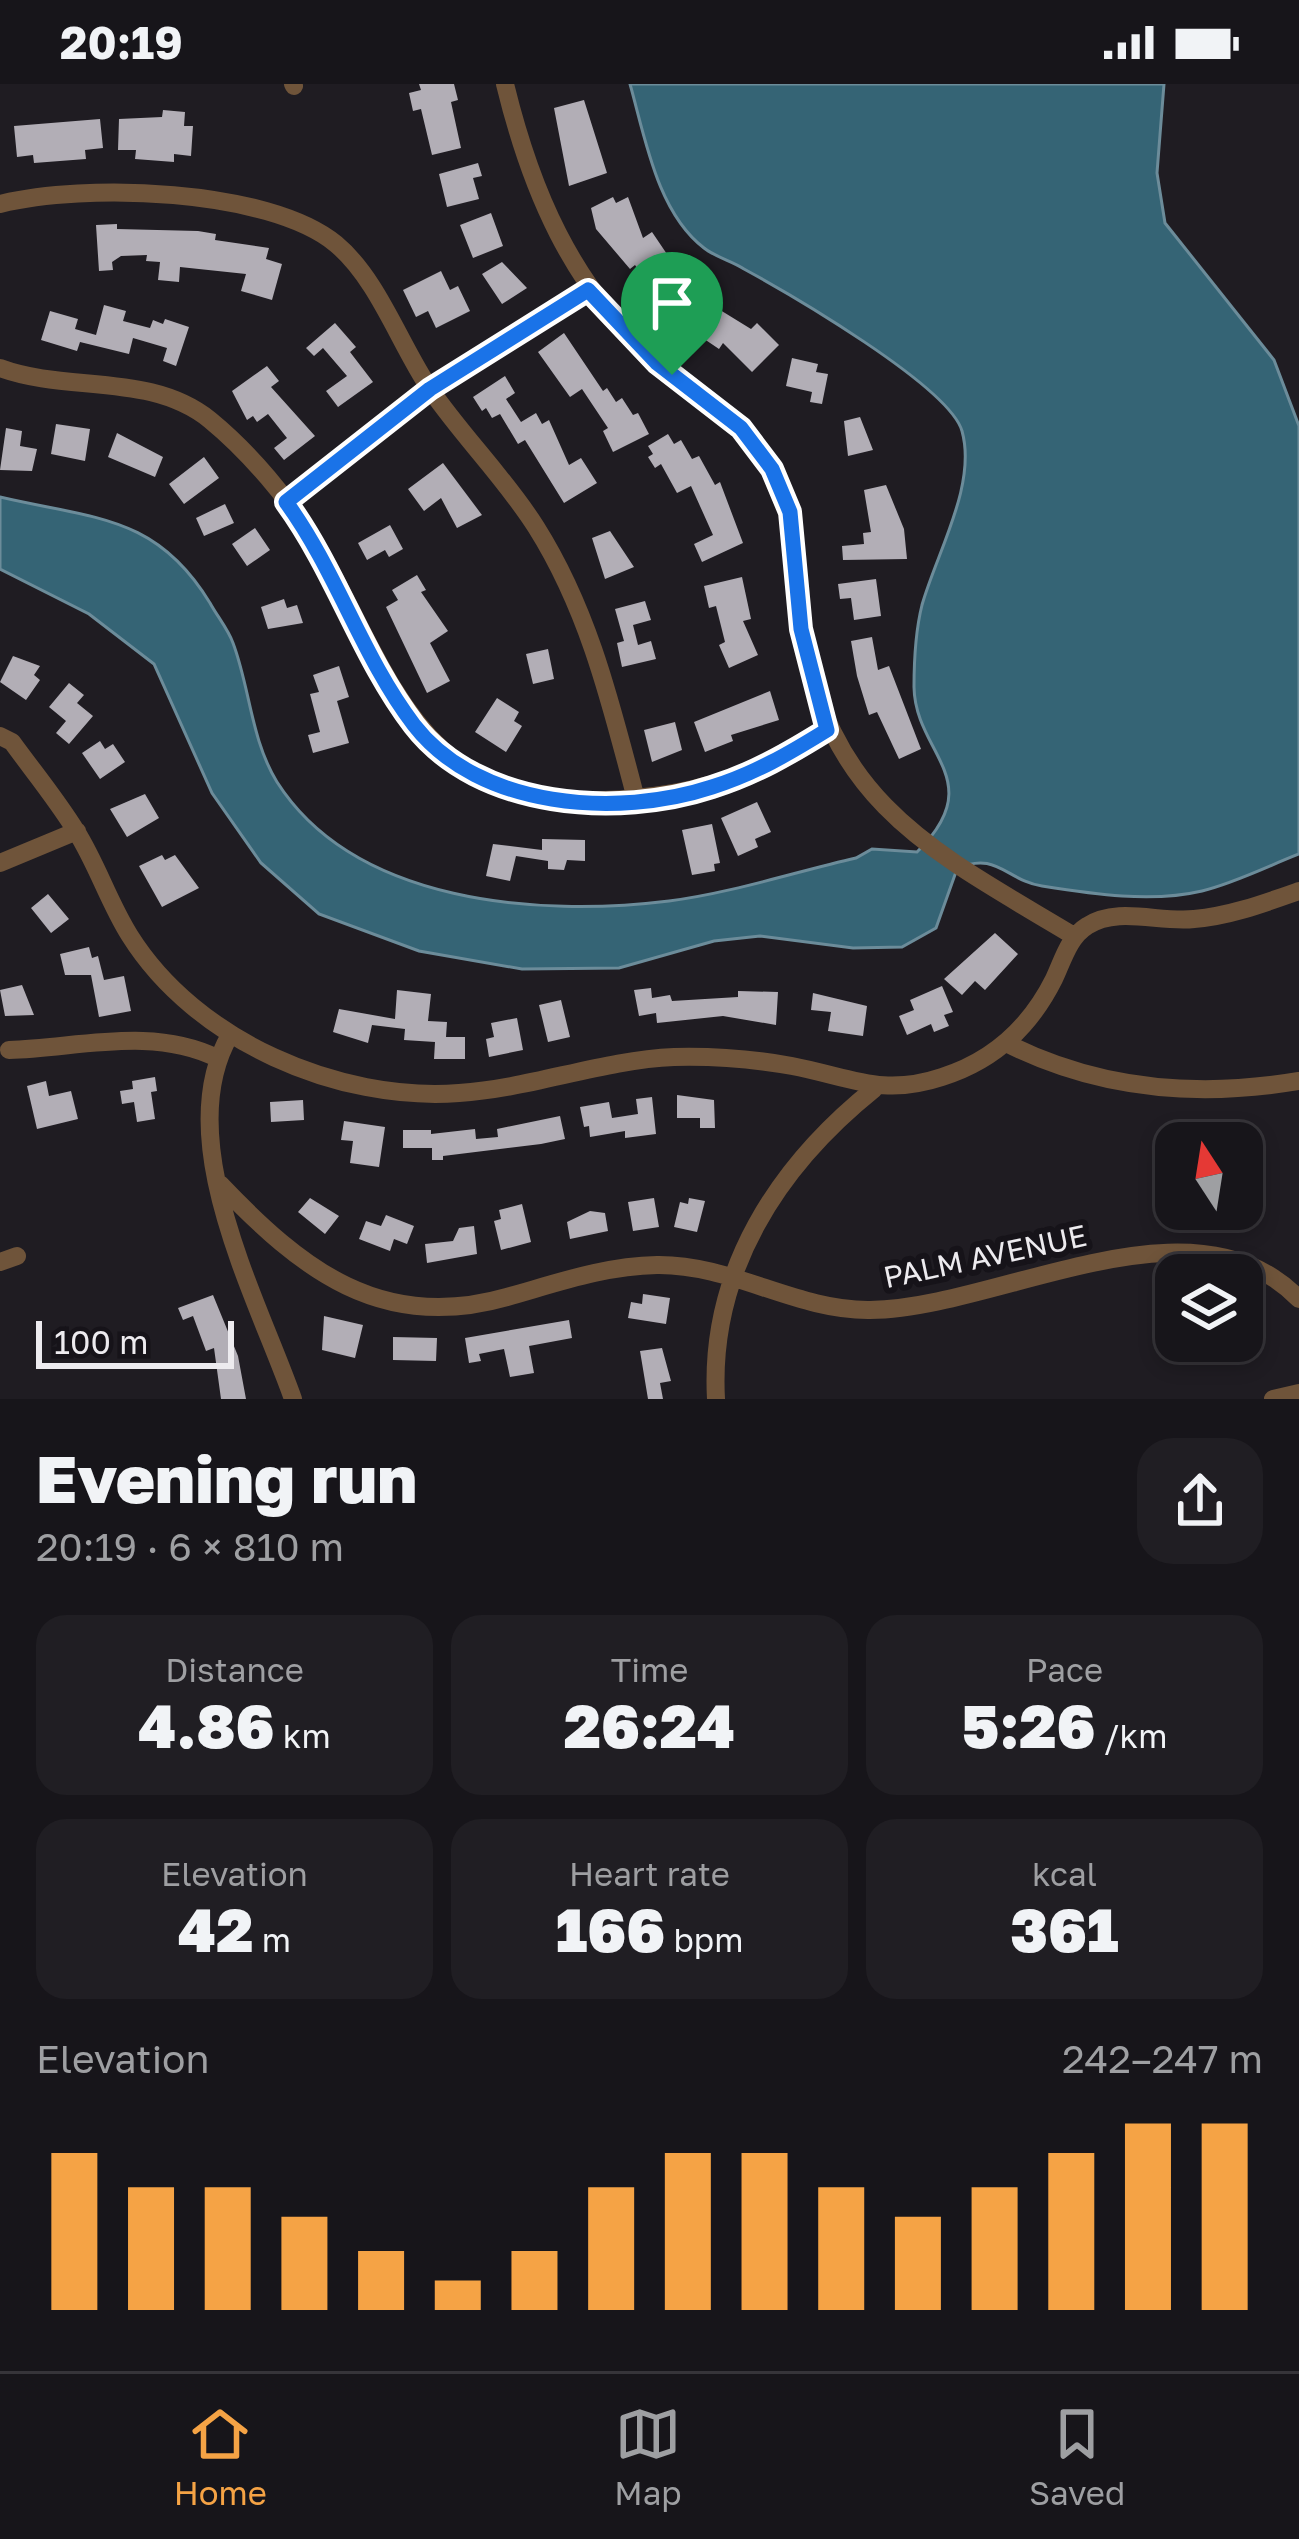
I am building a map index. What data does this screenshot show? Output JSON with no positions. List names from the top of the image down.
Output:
{
  "streets": {
    "street": ["PALM AVENUE"]
  },
  "scale_bar": "100 m",
  "north": "top",
  "page": {
    "status": "20:19",
    "scale": "100 m",
    "heading": ["Evening run", "20:19 · 6 × 810 m"],
    "stats": [
      ["Distance", "4.86 km"],
      ["Time", "26:24"],
      ["Pace", "5:26 /km"],
      ["Elevation", "42 m"],
      ["Heart rate", "166 bpm"],
      ["kcal", "361"]
    ],
    "chart": ["Elevation", "242–247 m"],
    "tabs": ["Home", "Map", "Saved"]
  }
}
